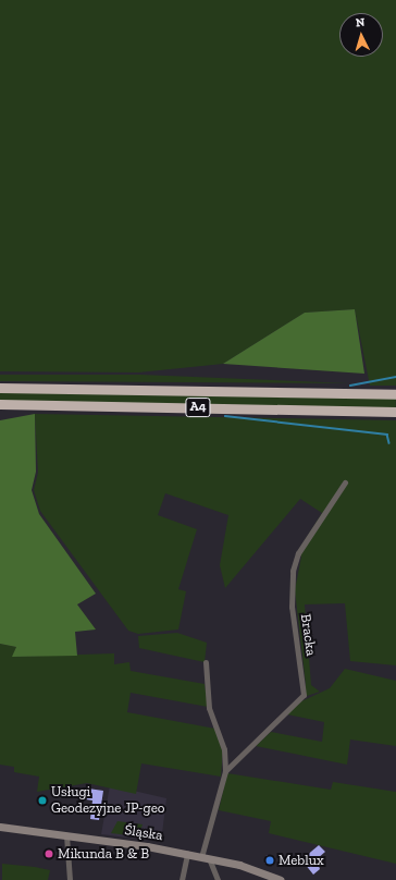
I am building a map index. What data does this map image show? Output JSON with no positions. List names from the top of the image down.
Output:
{
  "streets": {
    "highway": ["A4"],
    "main road": ["Śląska"],
    "street": ["Bracka"]
  },
  "places": ["Usługi Geodezyjne JP-geo", "Mikunda B & B", "Meblux"],
  "north": "top"
}
